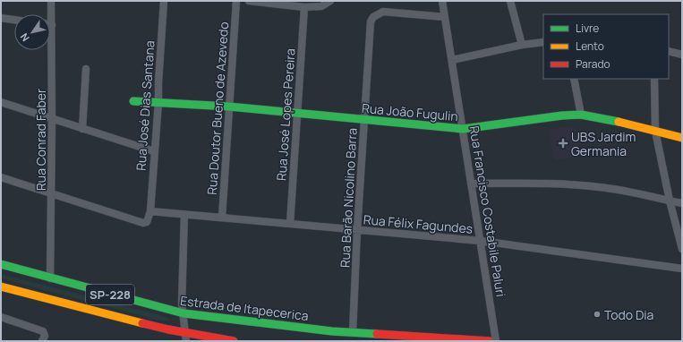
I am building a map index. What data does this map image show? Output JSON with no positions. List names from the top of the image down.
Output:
{
  "streets": {
    "main road": ["Rua João Fugulin", "SP-228", "Estrada de Itapecerica"],
    "street": [
      "Rua José Dias Santana",
      "Rua Doutor Bueno de Azevedo",
      "Rua José Lopes Pereira",
      "Rua Conrad Faber",
      "Rua Barão Nicolino Barra",
      "Rua Francisco Costabile Paluri",
      "Rua Félix Fagundes"
    ]
  },
  "crossings": [
    ["Rua José Dias Santana", "Rua João Fugulin"],
    ["Rua José Dias Santana", "Rua Félix Fagundes"],
    ["Rua Doutor Bueno de Azevedo", "Rua João Fugulin"],
    ["Rua Doutor Bueno de Azevedo", "Rua Félix Fagundes"],
    ["Rua João Fugulin", "Rua José Lopes Pereira"],
    ["Rua João Fugulin", "Rua Barão Nicolino Barra"],
    ["Rua João Fugulin", "Rua Francisco Costabile Paluri"],
    ["Rua José Lopes Pereira", "Rua Félix Fagundes"],
    ["Rua Conrad Faber", "Estrada de Itapecerica"],
    ["Rua Barão Nicolino Barra", "Rua Francisco Costabile Paluri"],
    ["Rua Barão Nicolino Barra", "Rua Félix Fagundes"],
    ["Rua Barão Nicolino Barra", "Estrada de Itapecerica"],
    ["Rua Francisco Costabile Paluri", "Rua Félix Fagundes"]
  ],
  "places": {
    "health": ["UBS Jardim Germania"],
    "other": ["Todo Dia"]
  },
  "legend": ["Livre", "Lento", "Parado"],
  "north": "bottom left"
}
